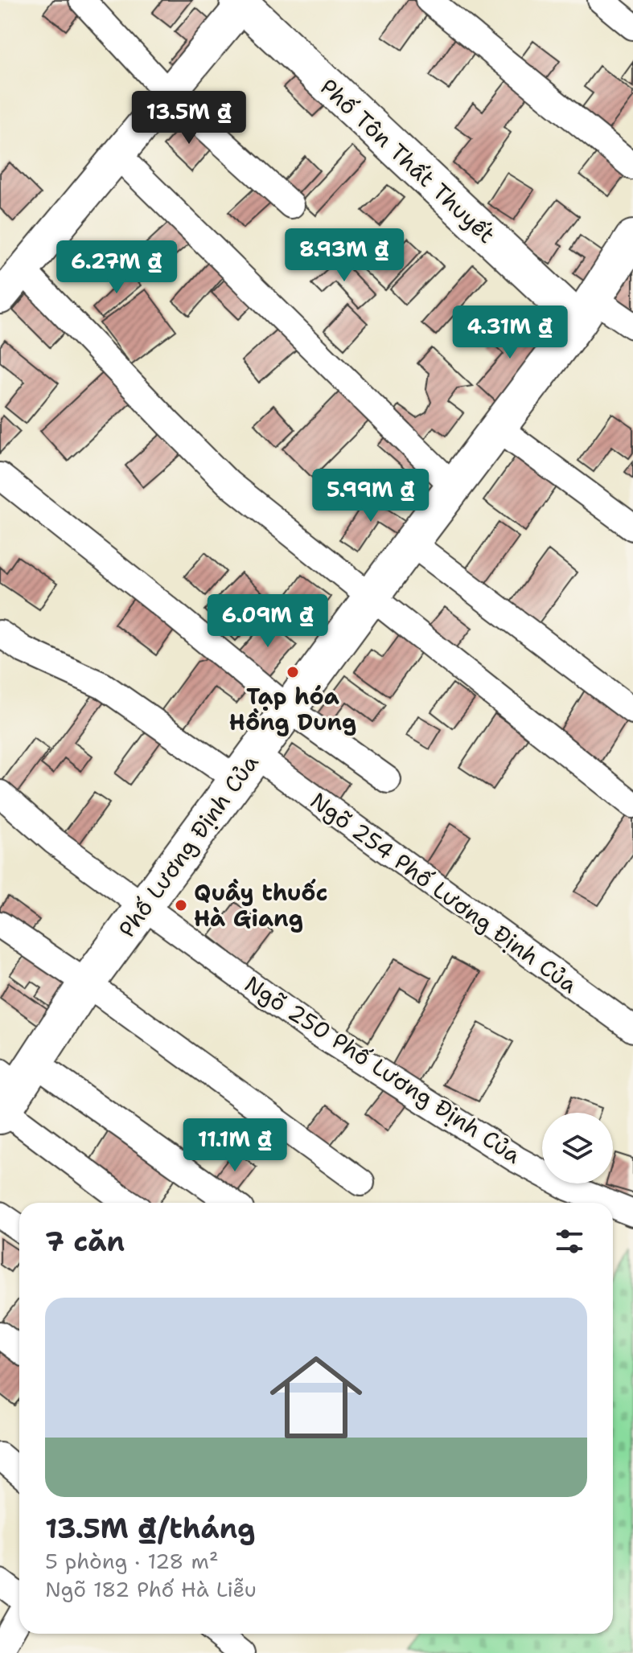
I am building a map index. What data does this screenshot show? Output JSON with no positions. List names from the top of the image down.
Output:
{
  "streets": {
    "main road": ["Phố Tôn Thất Thuyết", "Phố Lương Định Của"],
    "street": ["Ngõ 254 Phố Lương Định Của", "Ngõ 250 Phố Lương Định Của"]
  },
  "crossings": [
    ["Phố Tôn Thất Thuyết", "Phố Lương Định Của"],
    ["Phố Lương Định Của", "Ngõ 254 Phố Lương Định Của"],
    ["Phố Lương Định Của", "Ngõ 250 Phố Lương Định Của"]
  ],
  "places": ["Tạp hóa Hồng Dung", "Quầy thuốc Hà Giang"],
  "page": {
    "price": [
      "13.5M ₫",
      "8.93M ₫",
      "6.27M ₫",
      "4.31M ₫",
      "5.99M ₫",
      "6.09M ₫",
      "11.1M ₫"
    ],
    "heading": "7 căn",
    "list": [
      {
        "name": "13.5M ₫/tháng",
        "note": "5 phòng · 128 m² · Ngõ 182 Phố Hà Liễu"
      }
    ]
  }
}
